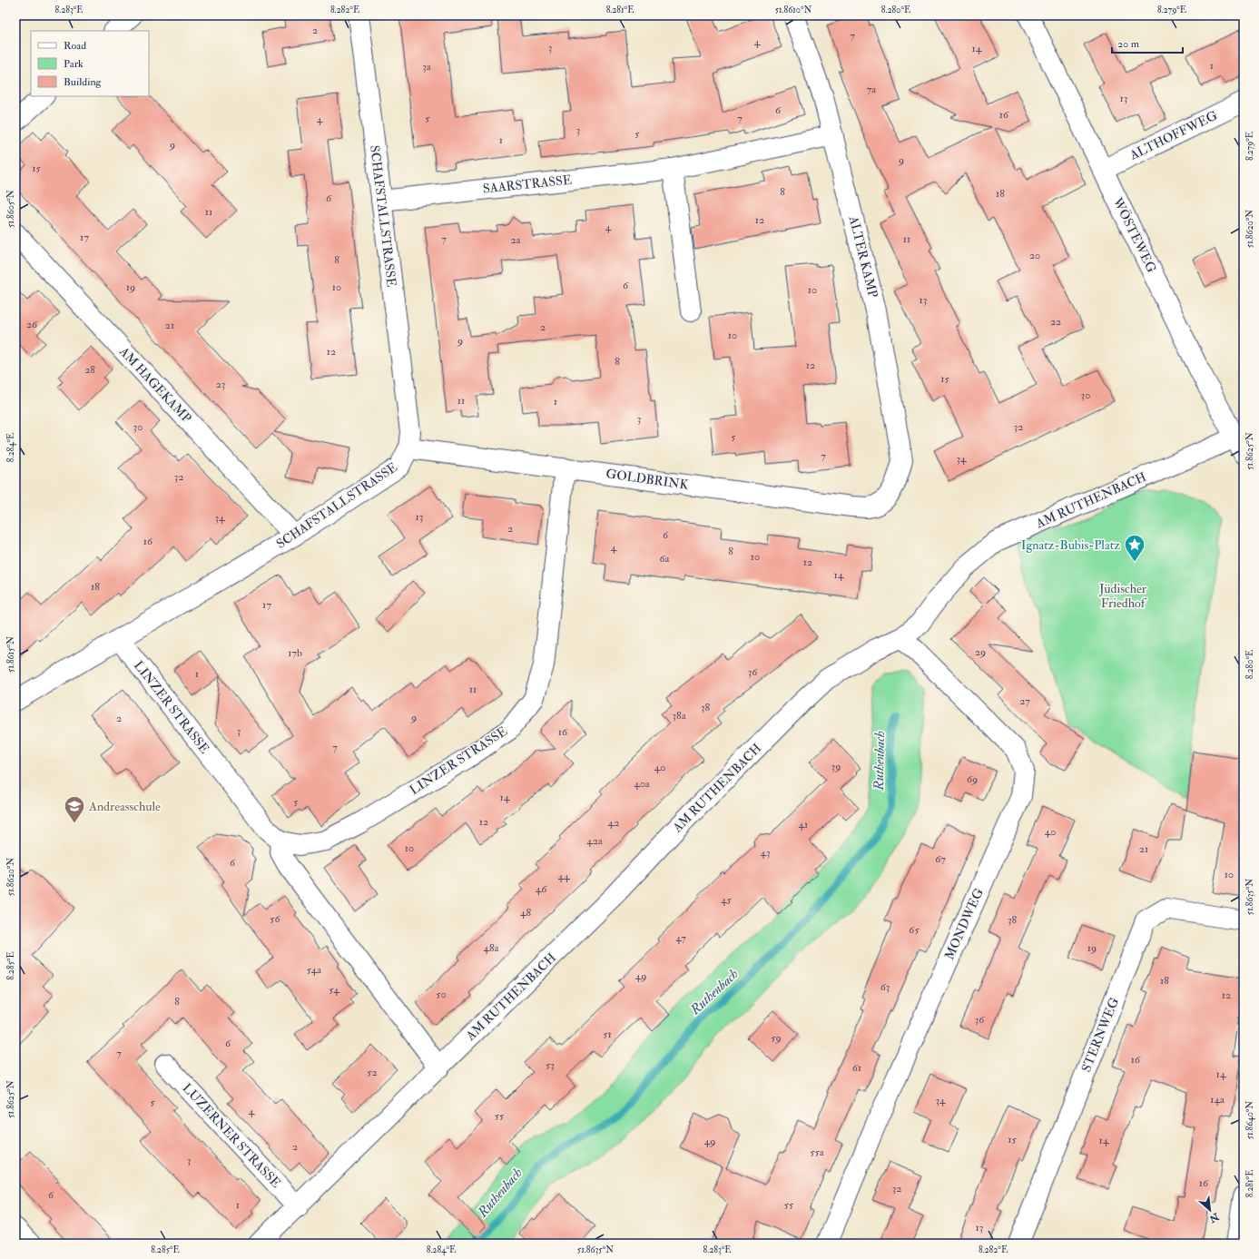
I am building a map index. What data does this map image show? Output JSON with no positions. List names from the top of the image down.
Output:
{
  "streets": {
    "street": [
      "ALTHOFFWEG",
      "SAARSTRASSE",
      "SCHAFSTALLSTRASSE",
      "WÖSTEWEG",
      "ALTER KAMP",
      "AM HAGEKAMP",
      "GOLDBRINK",
      "AM RUTHENBACH",
      "LINZER STRASSE",
      "MONDWEG",
      "STERNWEG",
      "LUZERNER STRASSE"
    ]
  },
  "crossings": [
    ["ALTHOFFWEG", "WÖSTEWEG"],
    ["SAARSTRASSE", "SCHAFSTALLSTRASSE"],
    ["SAARSTRASSE", "ALTER KAMP"],
    ["SCHAFSTALLSTRASSE", "AM HAGEKAMP"],
    ["SCHAFSTALLSTRASSE", "GOLDBRINK"],
    ["SCHAFSTALLSTRASSE", "LINZER STRASSE"],
    ["WÖSTEWEG", "AM RUTHENBACH"],
    ["ALTER KAMP", "GOLDBRINK"],
    ["GOLDBRINK", "LINZER STRASSE"],
    ["AM RUTHENBACH", "MONDWEG"],
    ["AM RUTHENBACH", "LUZERNER STRASSE"]
  ],
  "water": ["Ruthenbach"],
  "parks": ["Jüdischer Friedhof"],
  "places": {
    "place": ["Ignatz-Bubis-Platz"],
    "school or university": ["Andreasschule"]
  },
  "house_numbers": [
    "2",
    "7",
    "4",
    "3",
    "14",
    "1",
    "3a",
    "7a",
    "13",
    "6",
    "16",
    "5",
    "7",
    "4",
    "3",
    "5",
    "1",
    "9",
    "9",
    "15",
    "8",
    "18",
    "6",
    "11",
    "12",
    "4",
    "17",
    "7",
    "11",
    "2a",
    "20",
    "8",
    "6",
    "19",
    "10",
    "10",
    "13",
    "22",
    "26",
    "21",
    "2",
    "10",
    "9",
    "12",
    "8",
    "12",
    "28",
    "15",
    "23",
    "30",
    "11",
    "1",
    "3",
    "30",
    "32",
    "5",
    "7",
    "34",
    "32",
    "13",
    "34",
    "2",
    "6",
    "16",
    "4",
    "8",
    "10",
    "6a",
    "12",
    "14",
    "18",
    "17",
    "29",
    "17b",
    "36",
    "1",
    "11",
    "27",
    "38",
    "38a",
    "9",
    "2",
    "3",
    "16",
    "7",
    "39",
    "40",
    "69",
    "40a",
    "14",
    "5",
    "12",
    "42",
    "41",
    "40",
    "42a",
    "10",
    "21",
    "43",
    "67",
    "6",
    "10",
    "44",
    "46",
    "45",
    "48",
    "56",
    "38",
    "65",
    "47",
    "48a",
    "19",
    "54a",
    "49",
    "18",
    "63",
    "54",
    "50",
    "12",
    "8",
    "36",
    "51",
    "59",
    "6",
    "7",
    "16",
    "53",
    "61",
    "52",
    "14",
    "14a",
    "34",
    "5",
    "4",
    "55",
    "15",
    "14",
    "49",
    "2",
    "55a",
    "3",
    "16",
    "32",
    "6",
    "1",
    "55",
    "13"
  ],
  "legend": ["Road", "Park", "Building"],
  "scale_bar": "20 m",
  "north": "bottom right",
  "coordinates": [
    "8.283°E",
    "8.282°E",
    "8.281°E",
    "51.8610°N",
    "8.280°E",
    "8.279°E",
    "51.8605°N",
    "51.8620°N",
    "8.284°E",
    "51.8625°N",
    "51.8615°N",
    "51.8635°N",
    "8.285°E",
    "51.8640°N"
  ]
}
